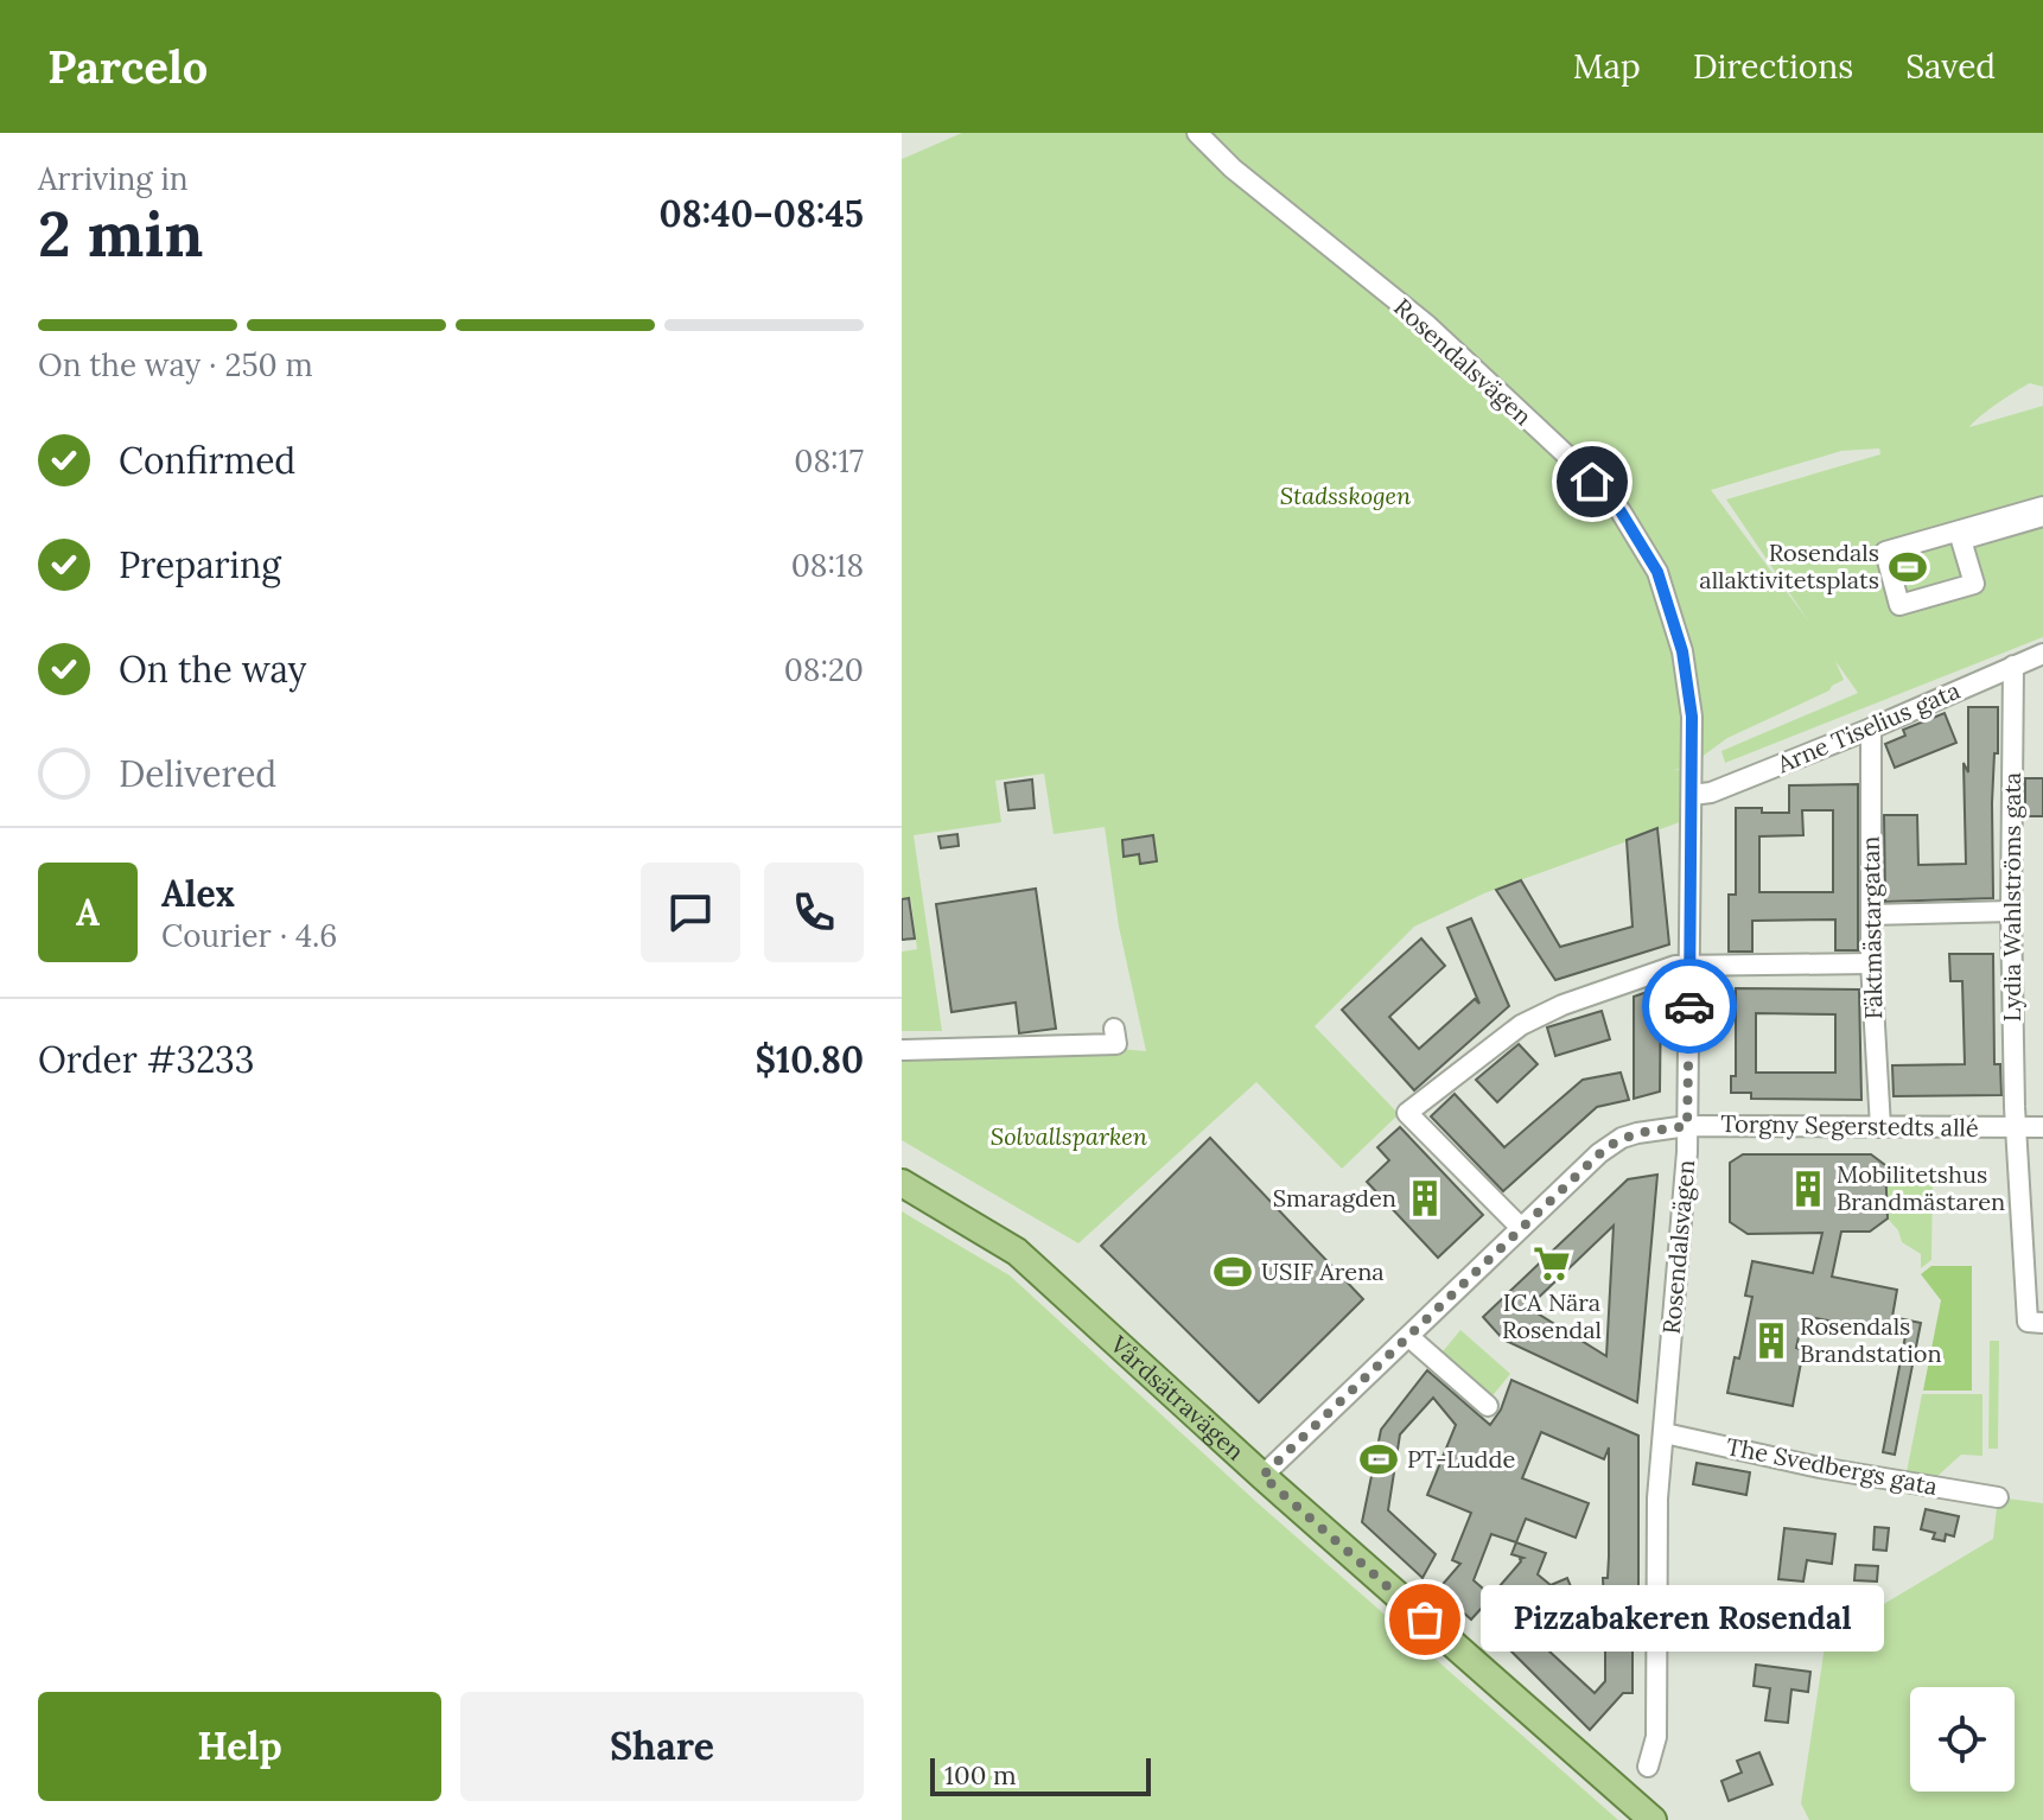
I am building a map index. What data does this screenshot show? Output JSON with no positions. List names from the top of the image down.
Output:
{
  "streets": {
    "main road": ["Vårdsätravägen"],
    "street": [
      "Rosendalsvägen",
      "Arne Tiselius gata",
      "Lydia Wahlströms gata",
      "Fäktmästargatan",
      "Torgny Segerstedts allé",
      "The Svedbergs gata"
    ]
  },
  "crossings": [
    ["Rosendalsvägen", "Arne Tiselius gata"],
    ["Rosendalsvägen", "Torgny Segerstedts allé"],
    ["Rosendalsvägen", "The Svedbergs gata"],
    ["Arne Tiselius gata", "Lydia Wahlströms gata"],
    ["Arne Tiselius gata", "Fäktmästargatan"],
    ["Lydia Wahlströms gata", "Torgny Segerstedts allé"],
    ["Fäktmästargatan", "Torgny Segerstedts allé"],
    ["Torgny Segerstedts allé", "Vårdsätravägen"]
  ],
  "parks": ["Stadsskogen", "Solvallsparken"],
  "places": {
    "sports": ["Rosendals allaktivitetsplats", "USIF Arena", "PT-Ludde"],
    "building": ["Mobilitetshus Brandmästaren", "Smaragden", "Rosendals Brandstation"],
    "supermarket": ["ICA Nära Rosendal"],
    "other": ["Pizzabakeren Rosendal"]
  },
  "scale_bar": "100 m",
  "page": {
    "header": "Parcelo",
    "nav": ["Map", "Directions", "Saved"],
    "heading": ["2 min", "Arriving in", "08:40–08:45"],
    "panel": [
      "Alex",
      "Courier · 4.6",
      "Order #3233",
      "$10.80"
    ],
    "bar": "On the way · 250 m",
    "list": [
      ["Confirmed", "08:17"],
      ["Preparing", "08:18"],
      ["On the way", "08:20"],
      "Delivered"
    ],
    "round": "A",
    "bubble": "Pizzabakeren Rosendal",
    "buttons": ["Help", "Share"],
    "scale": "100 m"
  }
}
